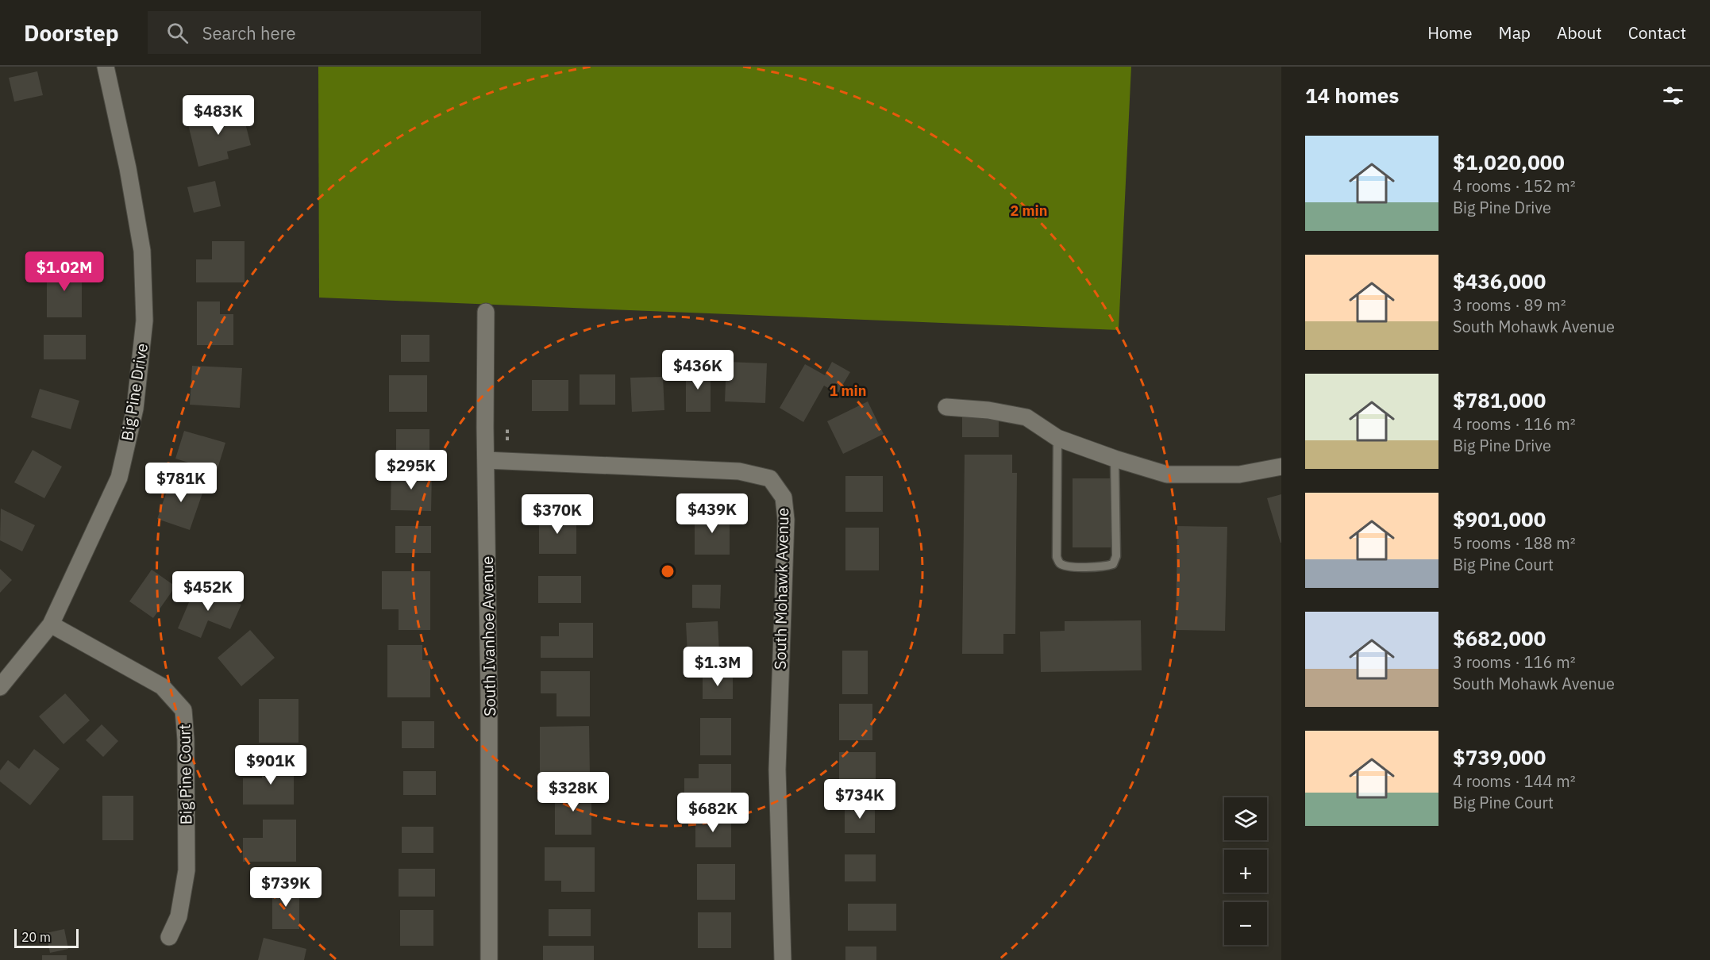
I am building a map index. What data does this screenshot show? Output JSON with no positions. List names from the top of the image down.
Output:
{
  "streets": {
    "street": [
      "Big Pine Drive",
      "South Mohawk Avenue",
      "South Ivanhoe Avenue",
      "Big Pine Court"
    ]
  },
  "crossings": [
    ["Big Pine Drive", "Big Pine Court"],
    ["South Mohawk Avenue", "South Ivanhoe Avenue"]
  ],
  "scale_bar": "20 m",
  "page": {
    "header": "Doorstep",
    "search": "Search here",
    "nav": [
      "Home",
      "Map",
      "About",
      "Contact"
    ],
    "heading": "14 homes",
    "price": [
      "$483K",
      "$1.02M",
      "$436K",
      "$295K",
      "$781K",
      "$439K",
      "$370K",
      "$452K",
      "$1.3M",
      "$901K",
      "$328K",
      "$734K",
      "$682K",
      "$739K"
    ],
    "list": [
      {
        "name": "$1,020,000",
        "note": "4 rooms · 152 m² · Big Pine Drive"
      },
      {
        "name": "$436,000",
        "note": "3 rooms · 89 m² · South Mohawk Avenue"
      },
      {
        "name": "$781,000",
        "note": "4 rooms · 116 m² · Big Pine Drive"
      },
      {
        "name": "$901,000",
        "note": "5 rooms · 188 m² · Big Pine Court"
      },
      {
        "name": "$682,000",
        "note": "3 rooms · 116 m² · South Mohawk Avenue"
      },
      {
        "name": "$739,000",
        "note": "4 rooms · 144 m² · Big Pine Court"
      }
    ],
    "map_buttons": ["+", "−"],
    "scale": "20 m"
  },
  "rings": ["2 min", "1 min"]
}
